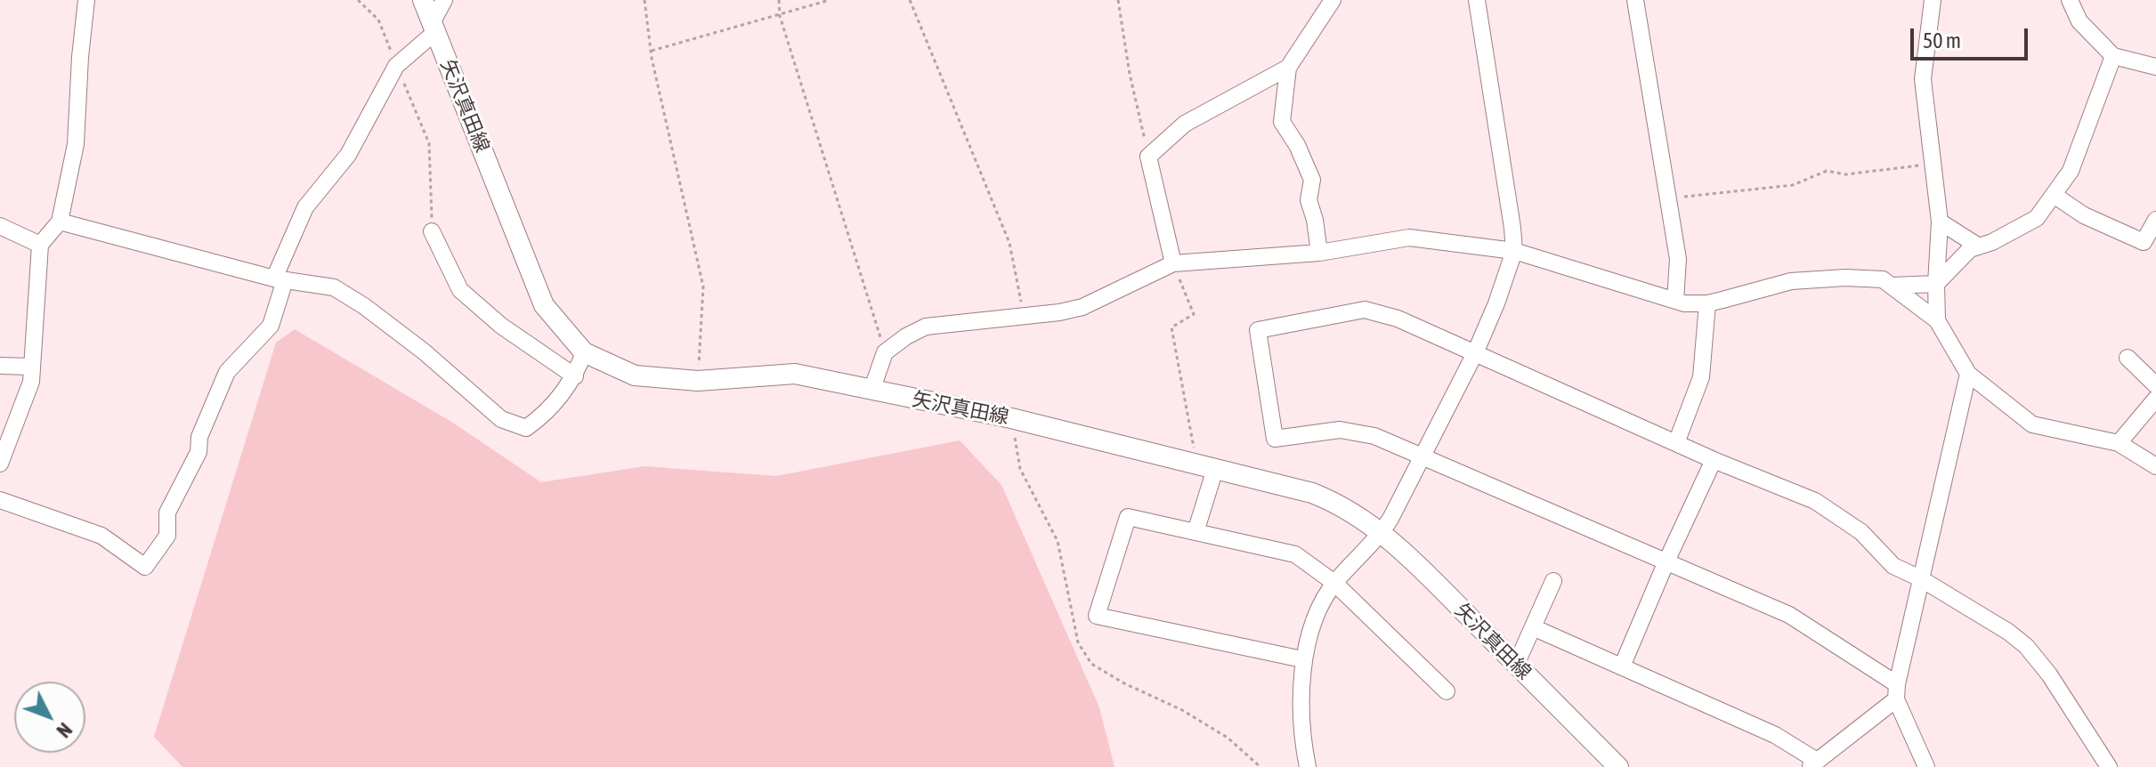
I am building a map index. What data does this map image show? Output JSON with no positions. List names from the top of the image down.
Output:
{
  "streets": {
    "main road": ["矢沢真田線"]
  },
  "scale_bar": "50 m",
  "north": "bottom right"
}
